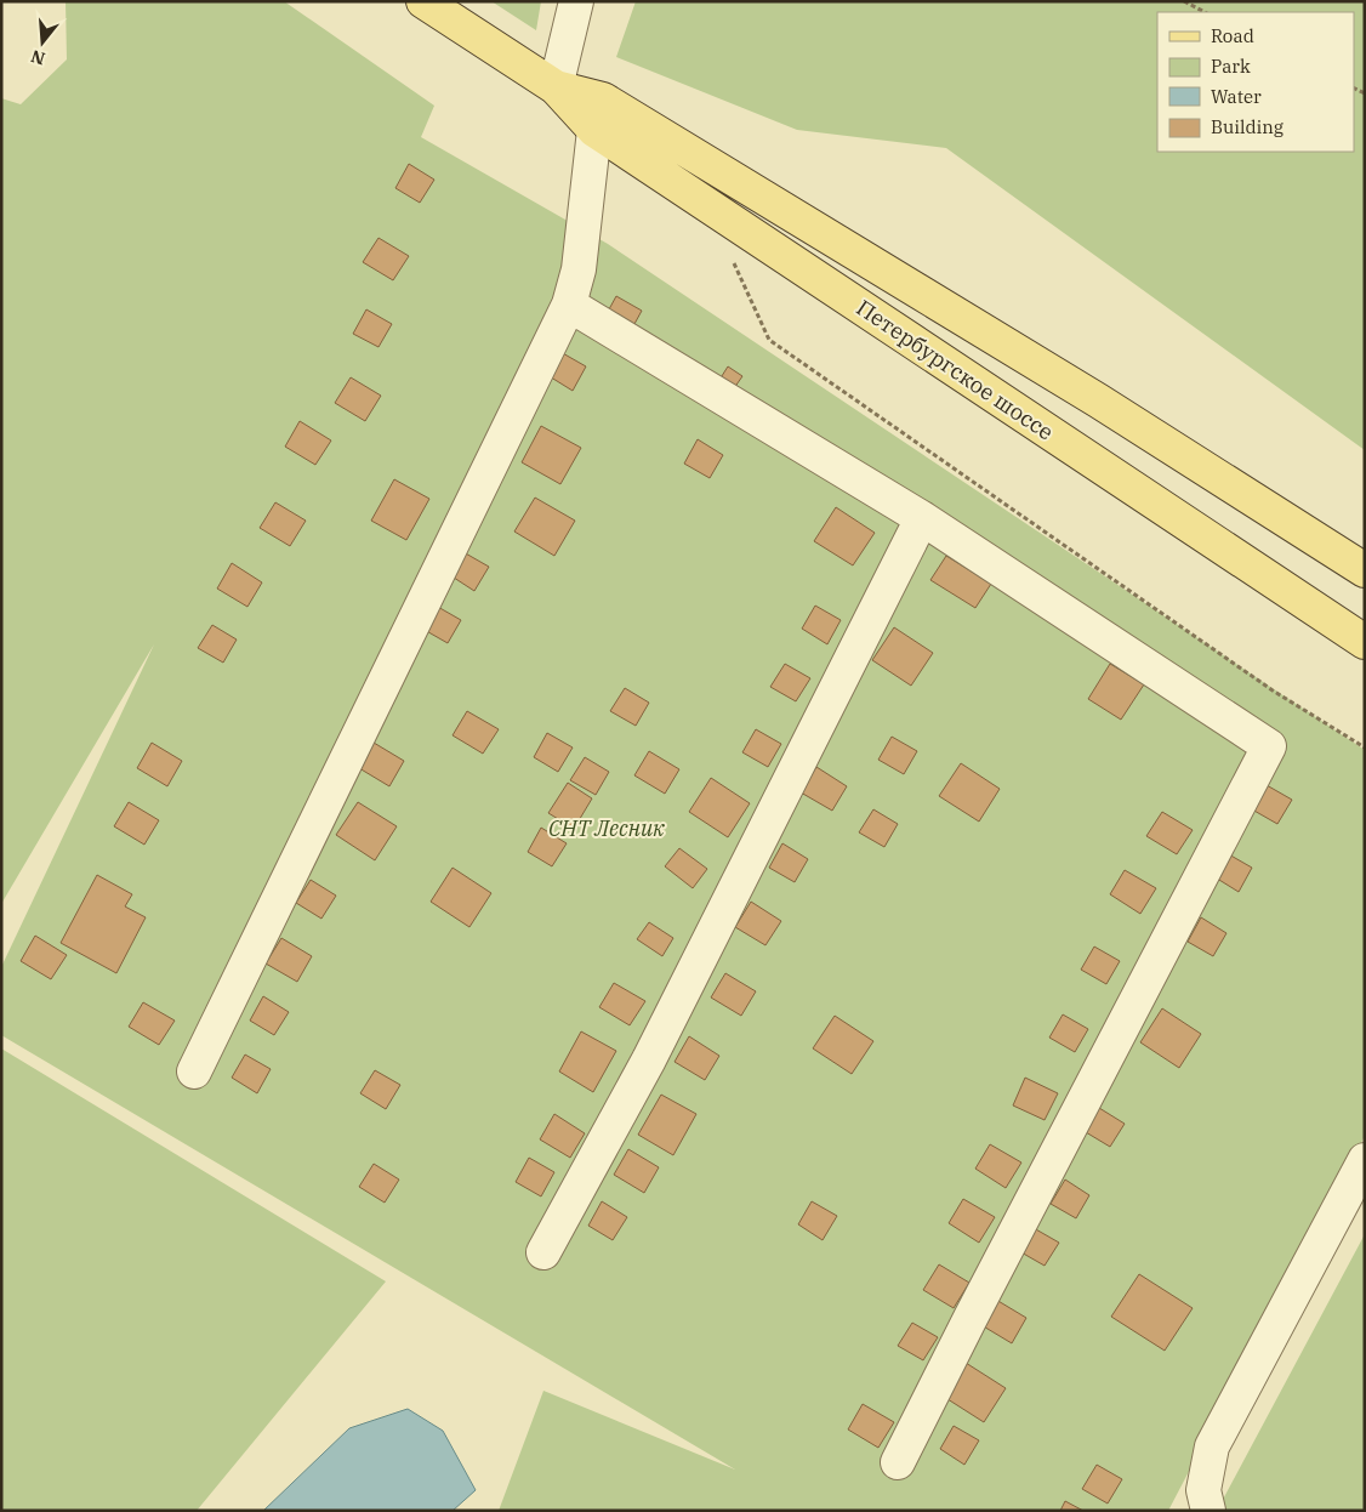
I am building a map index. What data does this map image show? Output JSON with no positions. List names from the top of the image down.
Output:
{
  "streets": {
    "main road": ["Петербургское шоссе"]
  },
  "parks": ["СНТ Лесник"],
  "legend": [
    "Road",
    "Park",
    "Water",
    "Building"
  ],
  "north": "bottom"
}
